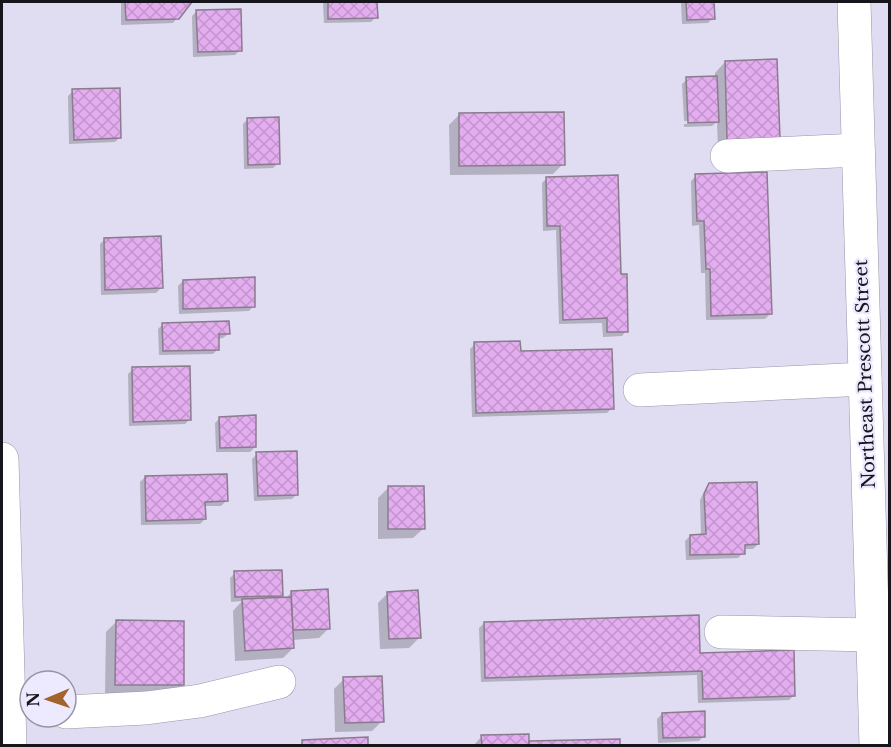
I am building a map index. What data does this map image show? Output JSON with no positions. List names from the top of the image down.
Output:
{
  "streets": {
    "street": ["Northeast Prescott Street"]
  },
  "north": "left"
}
